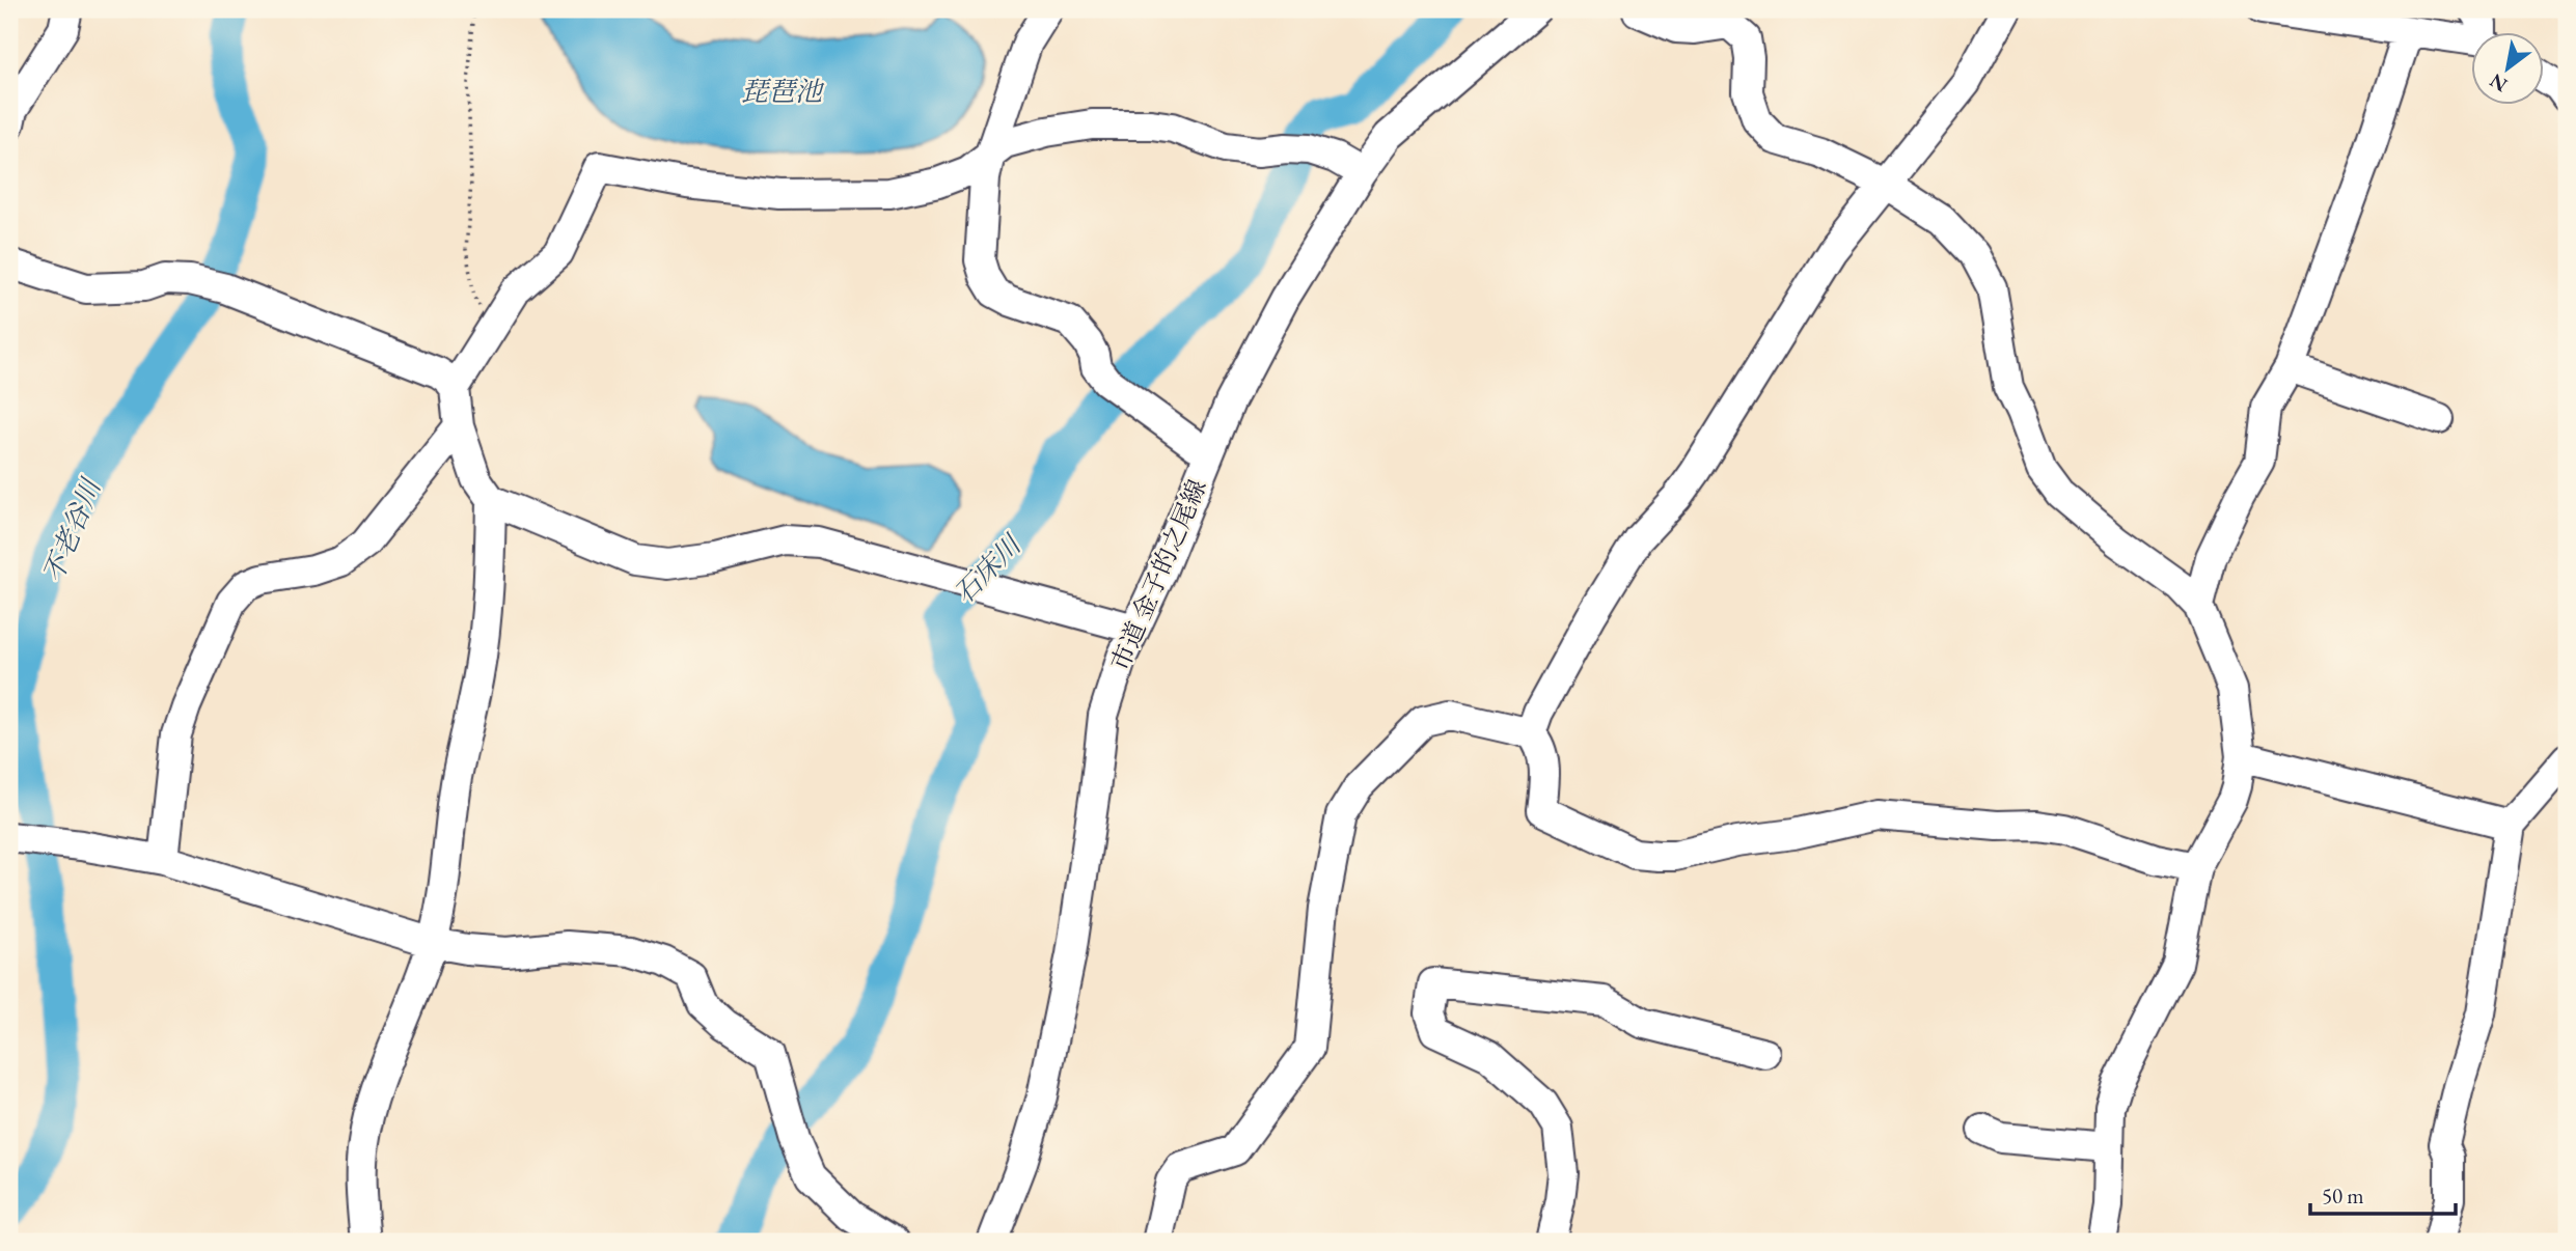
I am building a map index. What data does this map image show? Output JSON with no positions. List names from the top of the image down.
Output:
{
  "streets": {
    "street": ["市道 金子的之尾線"]
  },
  "water": ["琵琶池", "不老谷川", "石床川"],
  "scale_bar": "50 m",
  "north": "bottom left"
}
